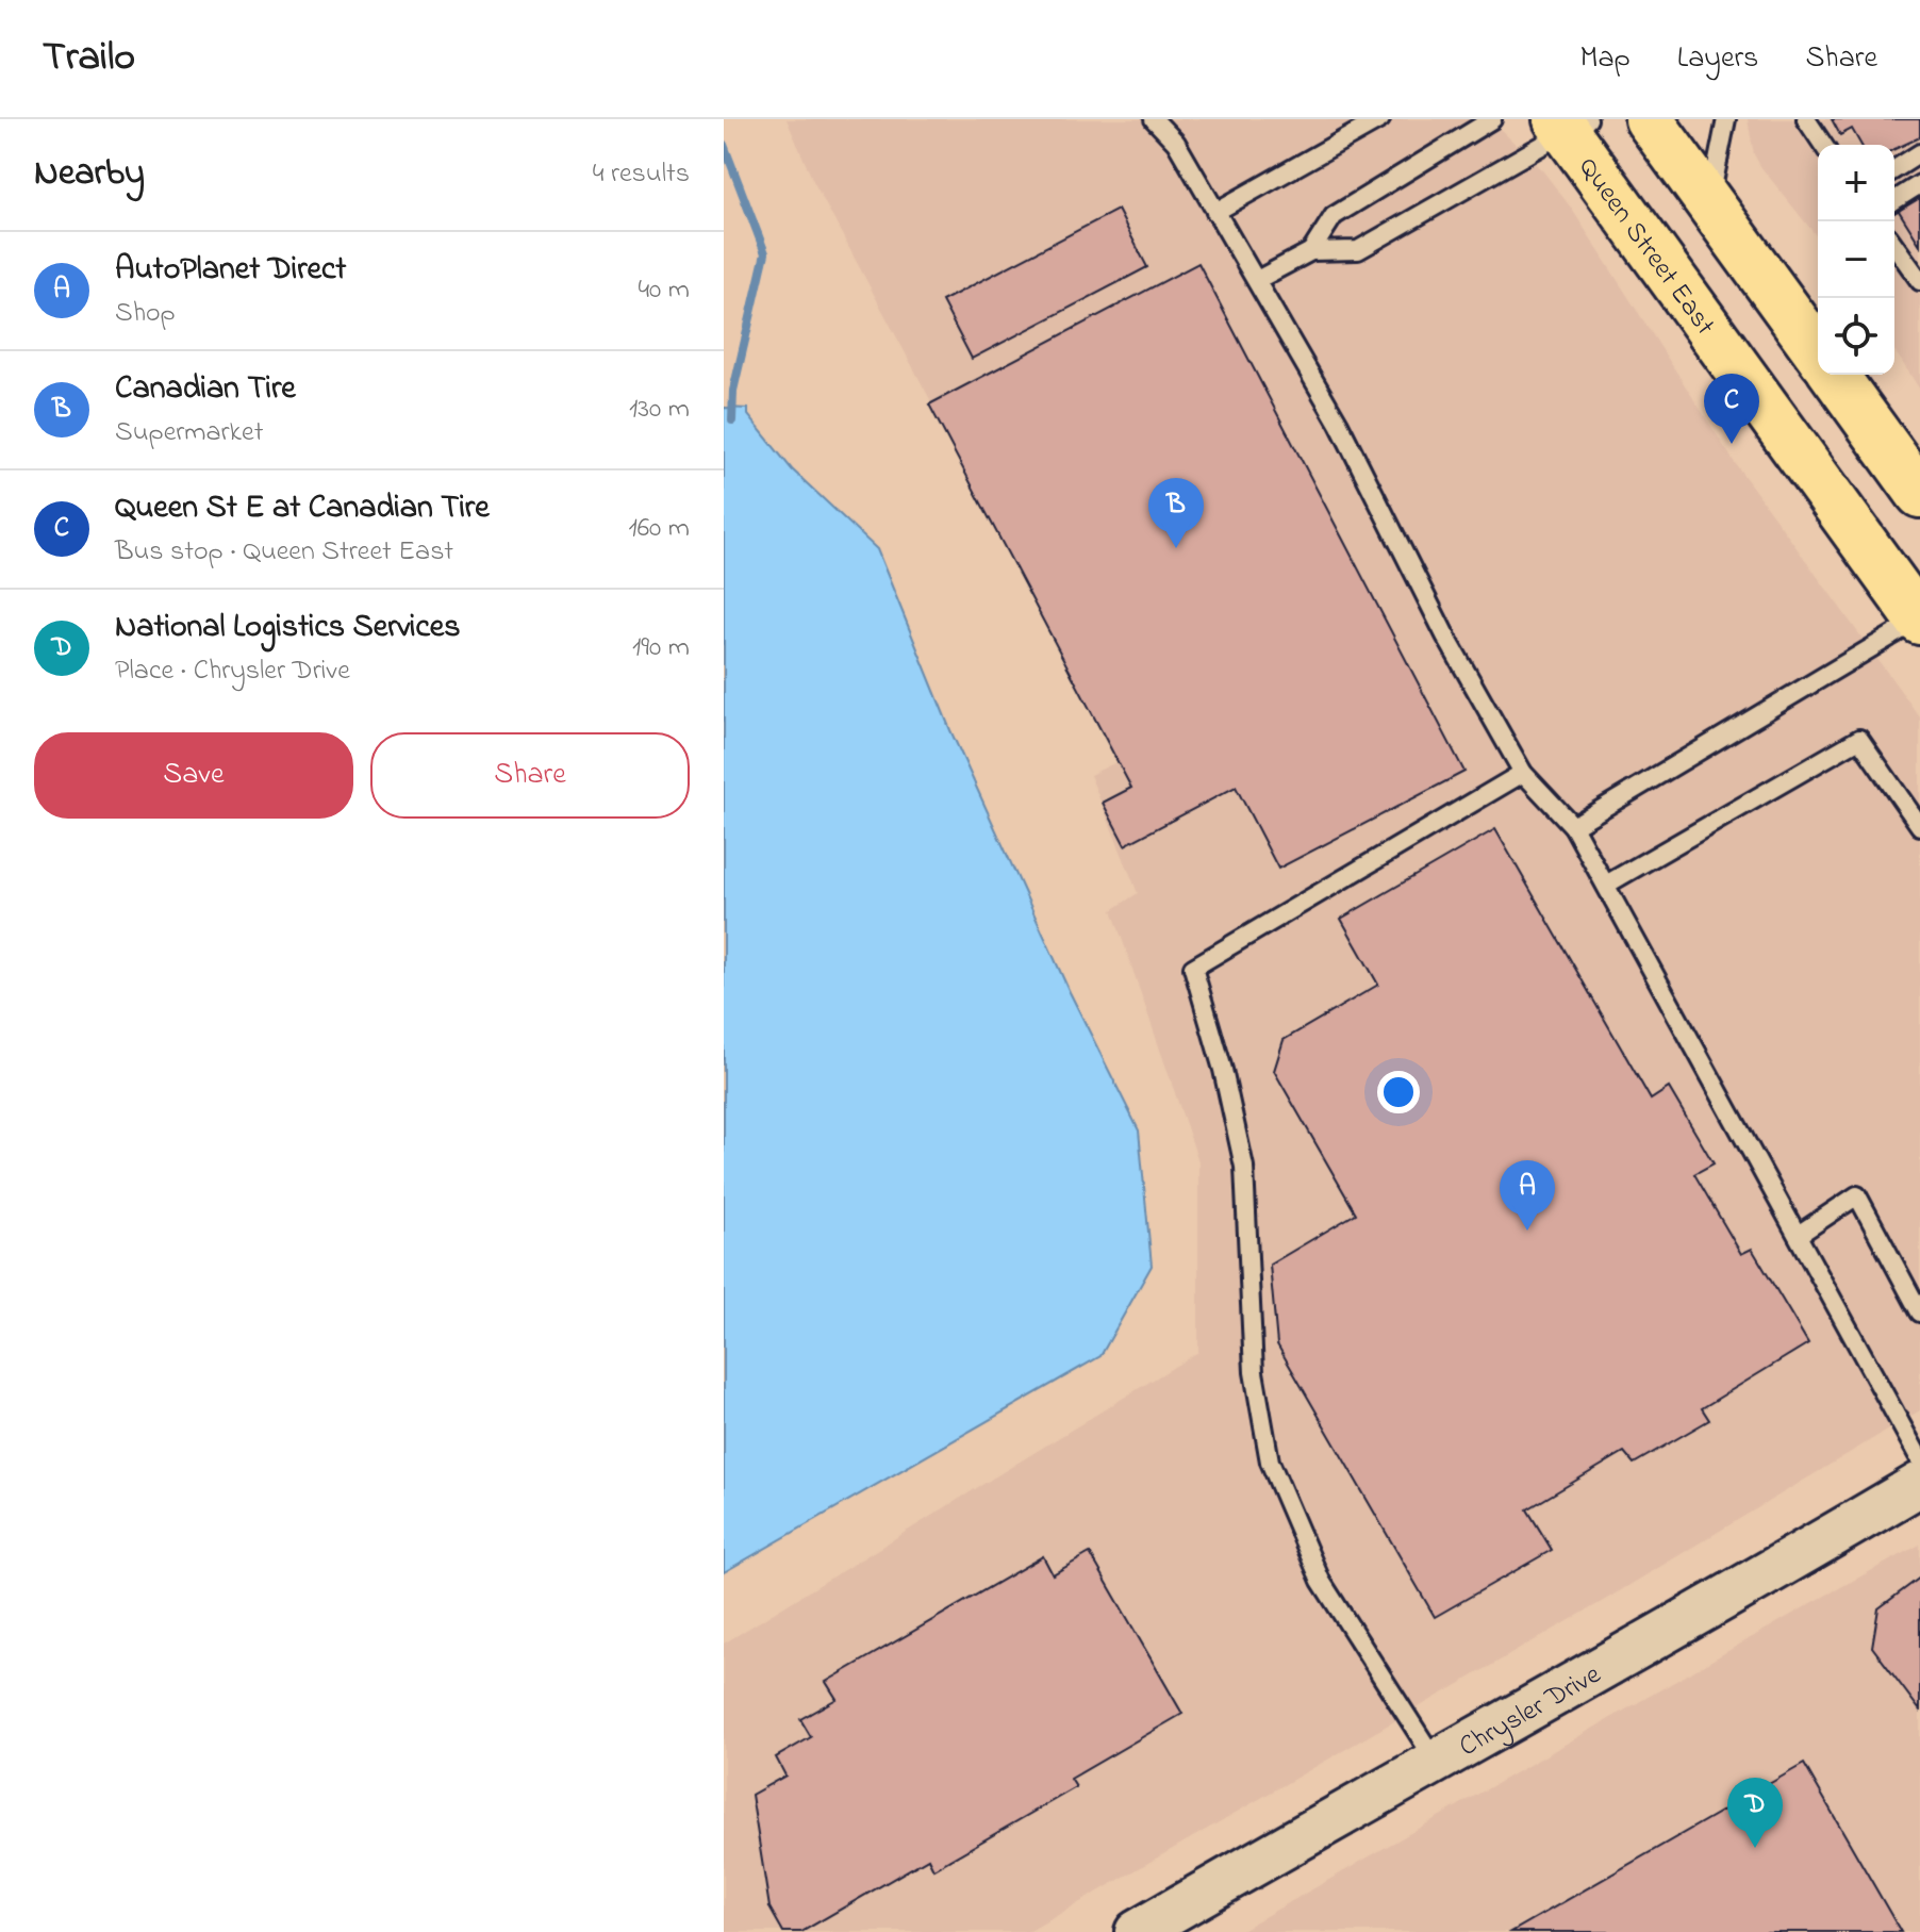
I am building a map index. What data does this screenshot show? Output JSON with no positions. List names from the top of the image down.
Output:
{
  "streets": {
    "main road": ["Queen Street East"],
    "street": ["Chrysler Drive"]
  },
  "page": {
    "header": "Trailo",
    "nav": ["Map", "Layers", "Share"],
    "heading": ["Nearby", "4 results"],
    "map_buttons": ["+", "−"],
    "list": [
      {
        "mark": "A",
        "name": "AutoPlanet Direct",
        "note": "Shop",
        "value": "40 m"
      },
      {
        "mark": "B",
        "name": "Canadian Tire",
        "note": "Supermarket",
        "value": "130 m"
      },
      {
        "mark": "C",
        "name": "Queen St E at Canadian Tire",
        "note": "Bus stop · Queen Street East",
        "value": "160 m"
      },
      {
        "mark": "D",
        "name": "National Logistics Services",
        "note": "Place · Chrysler Drive",
        "value": "190 m"
      }
    ],
    "pins": [
      "C",
      "B",
      "A",
      "D"
    ],
    "buttons": ["Save", "Share"]
  }
}
